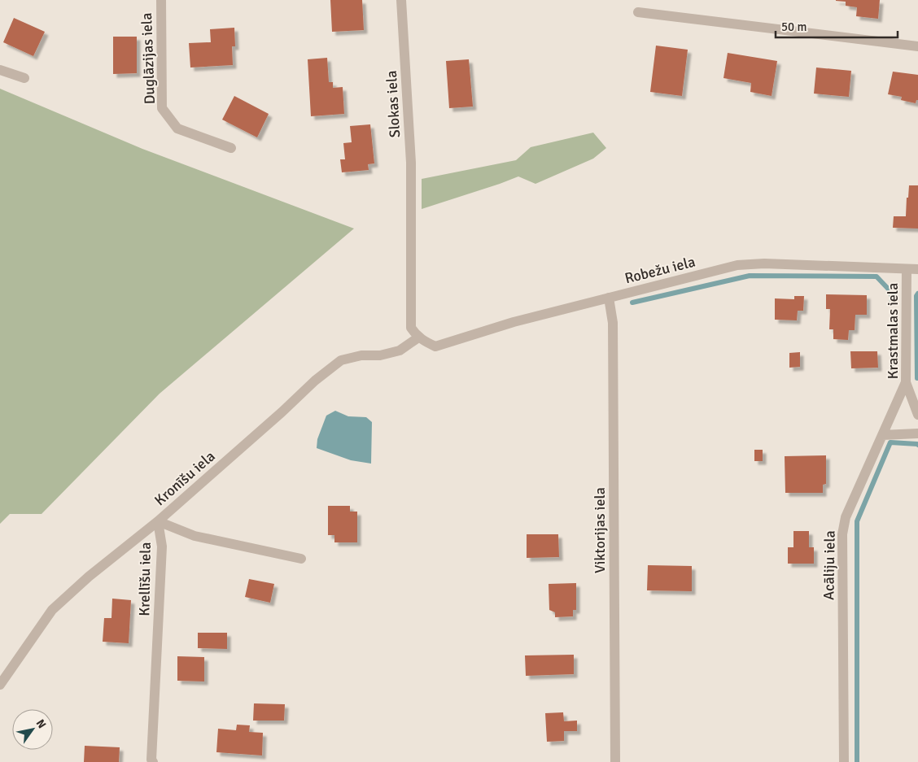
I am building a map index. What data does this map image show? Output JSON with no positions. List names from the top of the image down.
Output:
{
  "streets": {
    "street": [
      "Duglāzijas iela",
      "Slokas iela",
      "Robežu iela",
      "Krastmalas iela",
      "Kronīšu iela",
      "Viktorijas iela",
      "Acāliju iela",
      "Krellīšu iela"
    ]
  },
  "crossings": [
    ["Slokas iela", "Robežu iela"],
    ["Slokas iela", "Kronīšu iela"],
    ["Robežu iela", "Krastmalas iela"],
    ["Robežu iela", "Kronīšu iela"],
    ["Robežu iela", "Viktorijas iela"],
    ["Krastmalas iela", "Acāliju iela"],
    ["Kronīšu iela", "Krellīšu iela"]
  ],
  "scale_bar": "50 m",
  "north": "top right"
}
